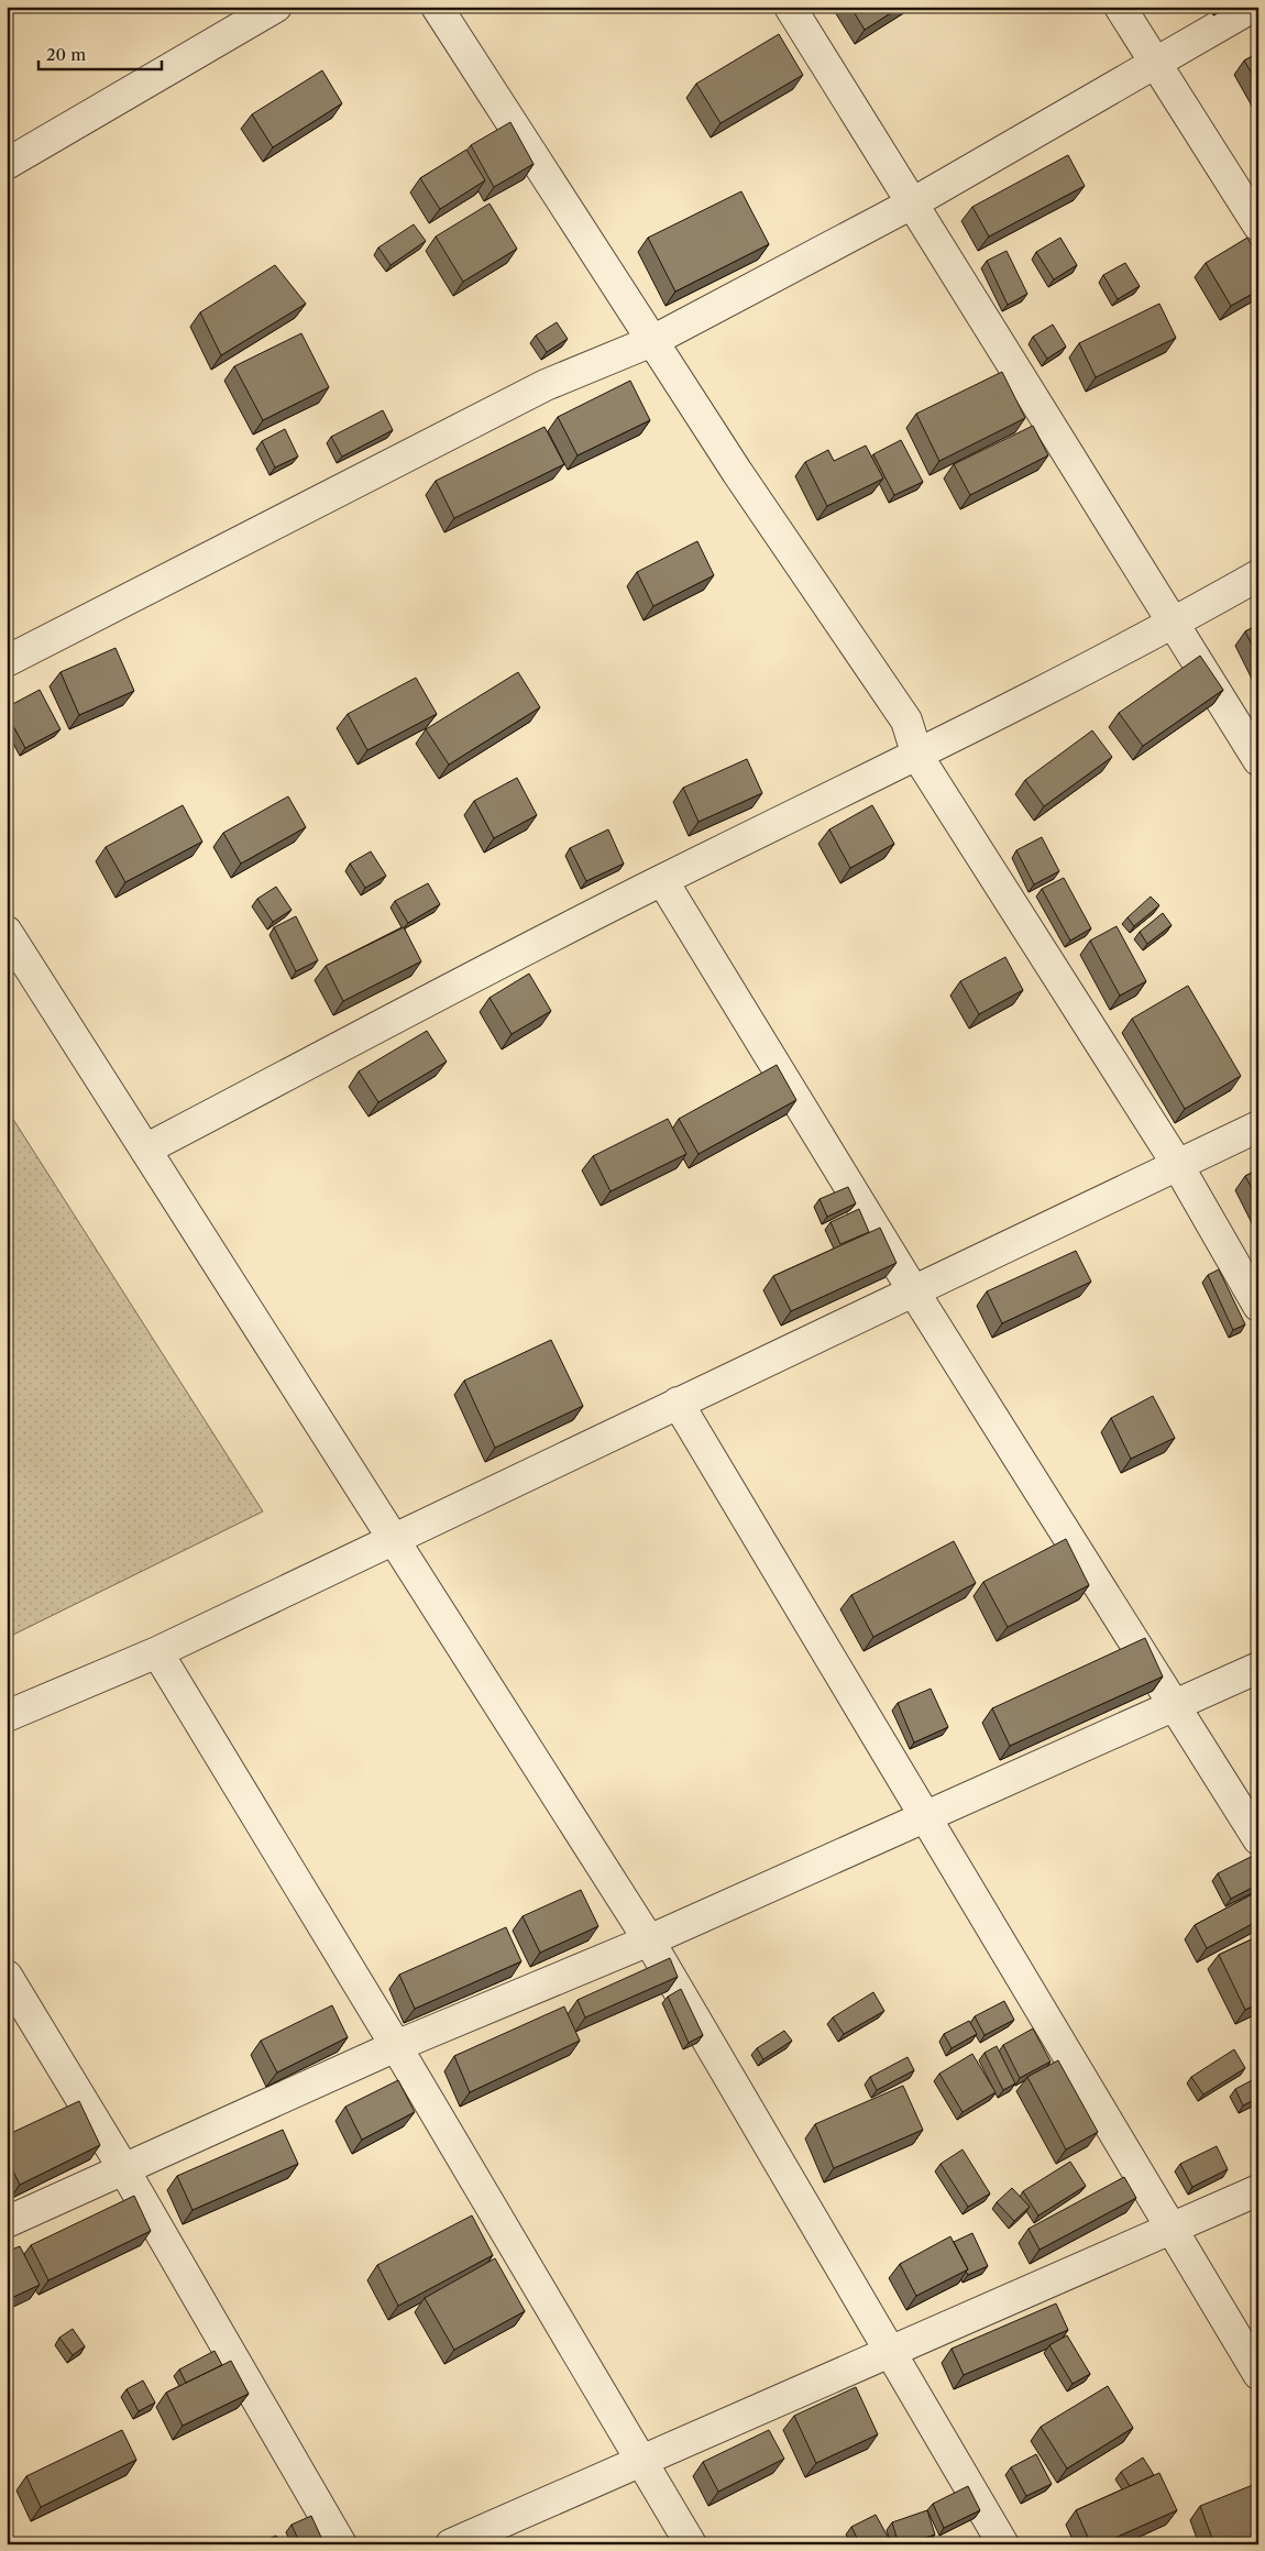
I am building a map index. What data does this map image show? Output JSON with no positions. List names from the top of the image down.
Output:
{
  "scale_bar": "20 m"
}
